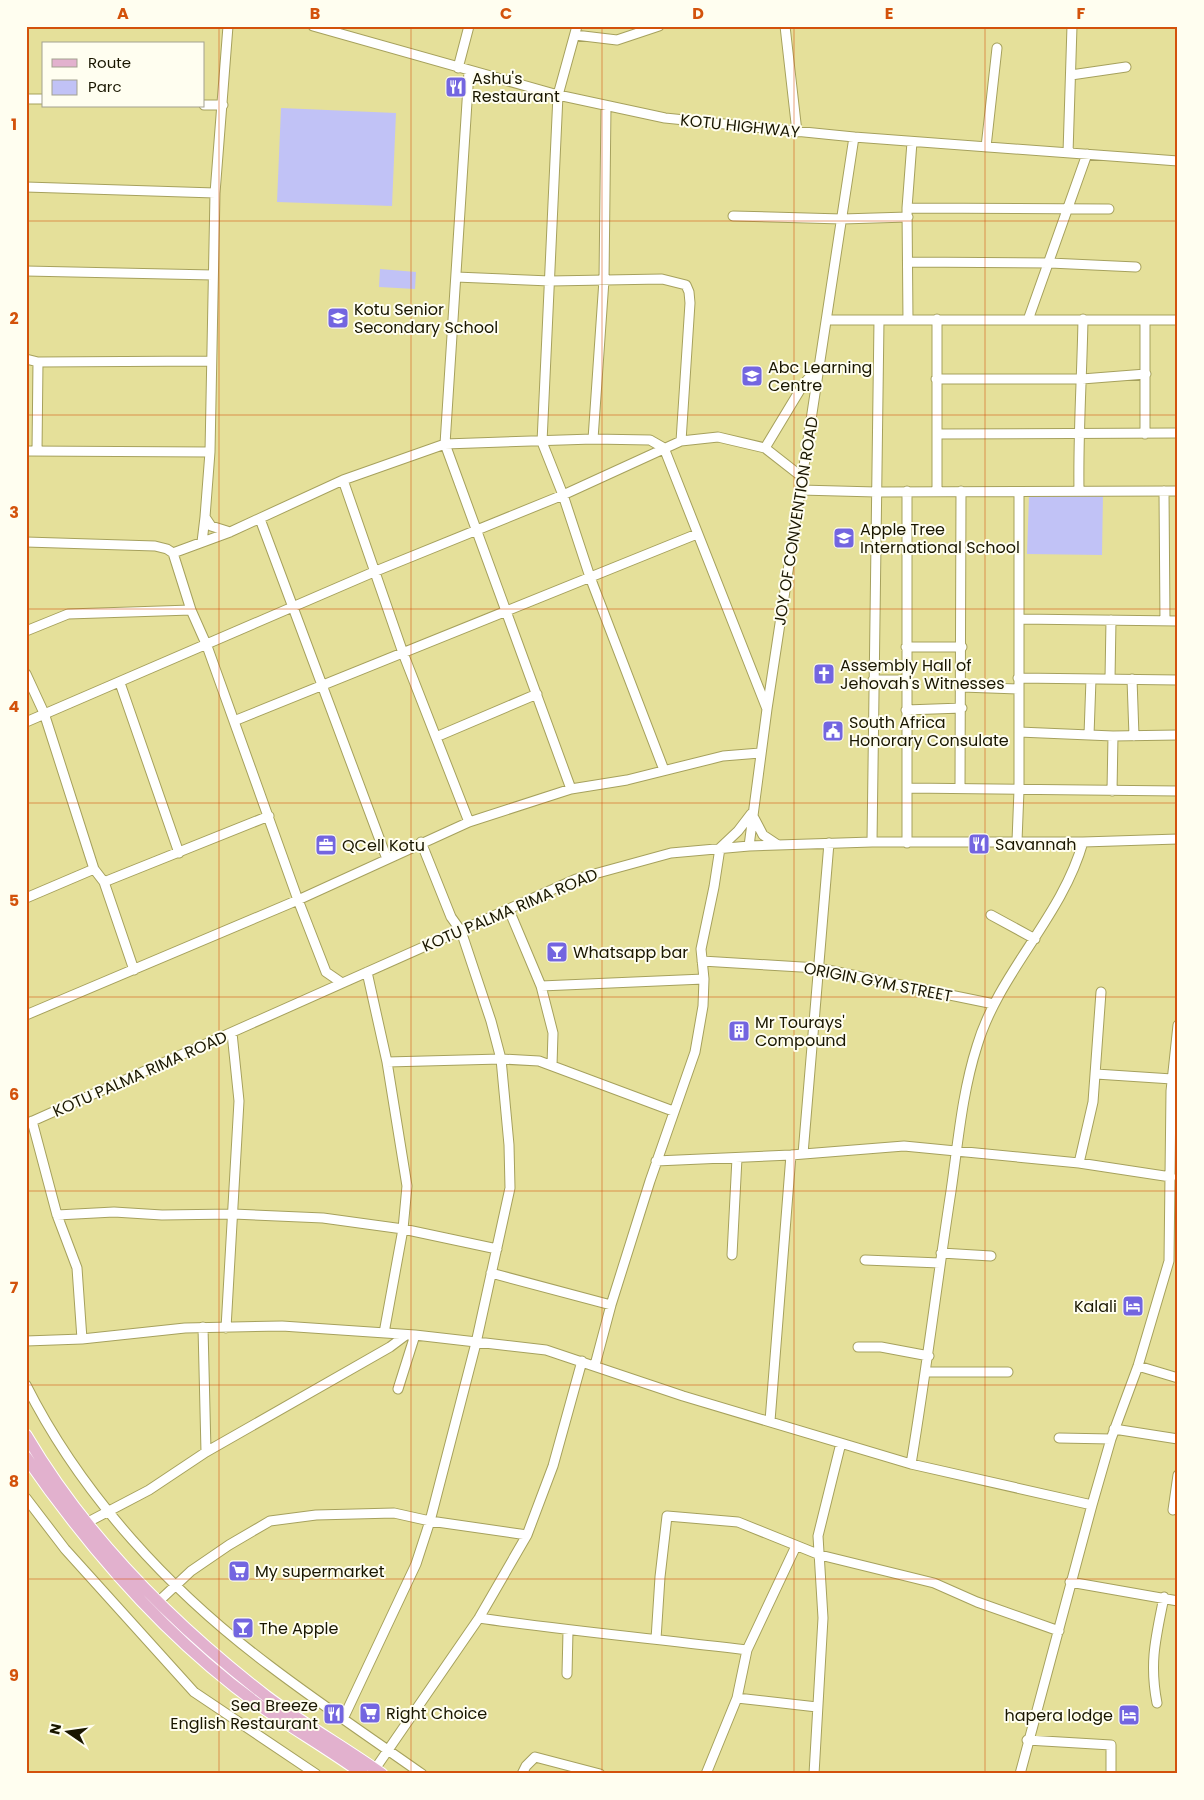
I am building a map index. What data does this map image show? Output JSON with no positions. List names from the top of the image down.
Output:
{
  "streets": {
    "street": [
      "KOTU HIGHWAY",
      "JOY OF CONVENTION ROAD",
      "KOTU PALMA RIMA ROAD",
      "ORIGIN GYM STREET"
    ]
  },
  "crossings": [
    ["KOTU HIGHWAY", "JOY OF CONVENTION ROAD"],
    ["JOY OF CONVENTION ROAD", "KOTU PALMA RIMA ROAD"]
  ],
  "places": {
    "restaurant": ["Ashu's Restaurant", "Savannah", "Sea Breeze English Restaurant"],
    "school or university": ["Kotu Senior Secondary School", "Abc Learning Centre", "Apple Tree International School"],
    "church": ["Assembly Hall of Jehovah's Witnesses"],
    "public building": ["South Africa Honorary Consulate"],
    "office": ["QCell Kotu"],
    "bar": ["Whatsapp bar", "The Apple"],
    "building": ["Mr Tourays' Compound"],
    "hotel": ["Kalali", "hapera lodge"],
    "supermarket": ["My supermarket", "Right Choice"]
  },
  "legend": ["Route", "Parc"],
  "north": "left",
  "grid": {
    "columns": [
      "A",
      "B",
      "C",
      "D",
      "E",
      "F"
    ],
    "rows": [
      "1",
      "2",
      "3",
      "4",
      "5",
      "6",
      "7",
      "8",
      "9"
    ]
  }
}
